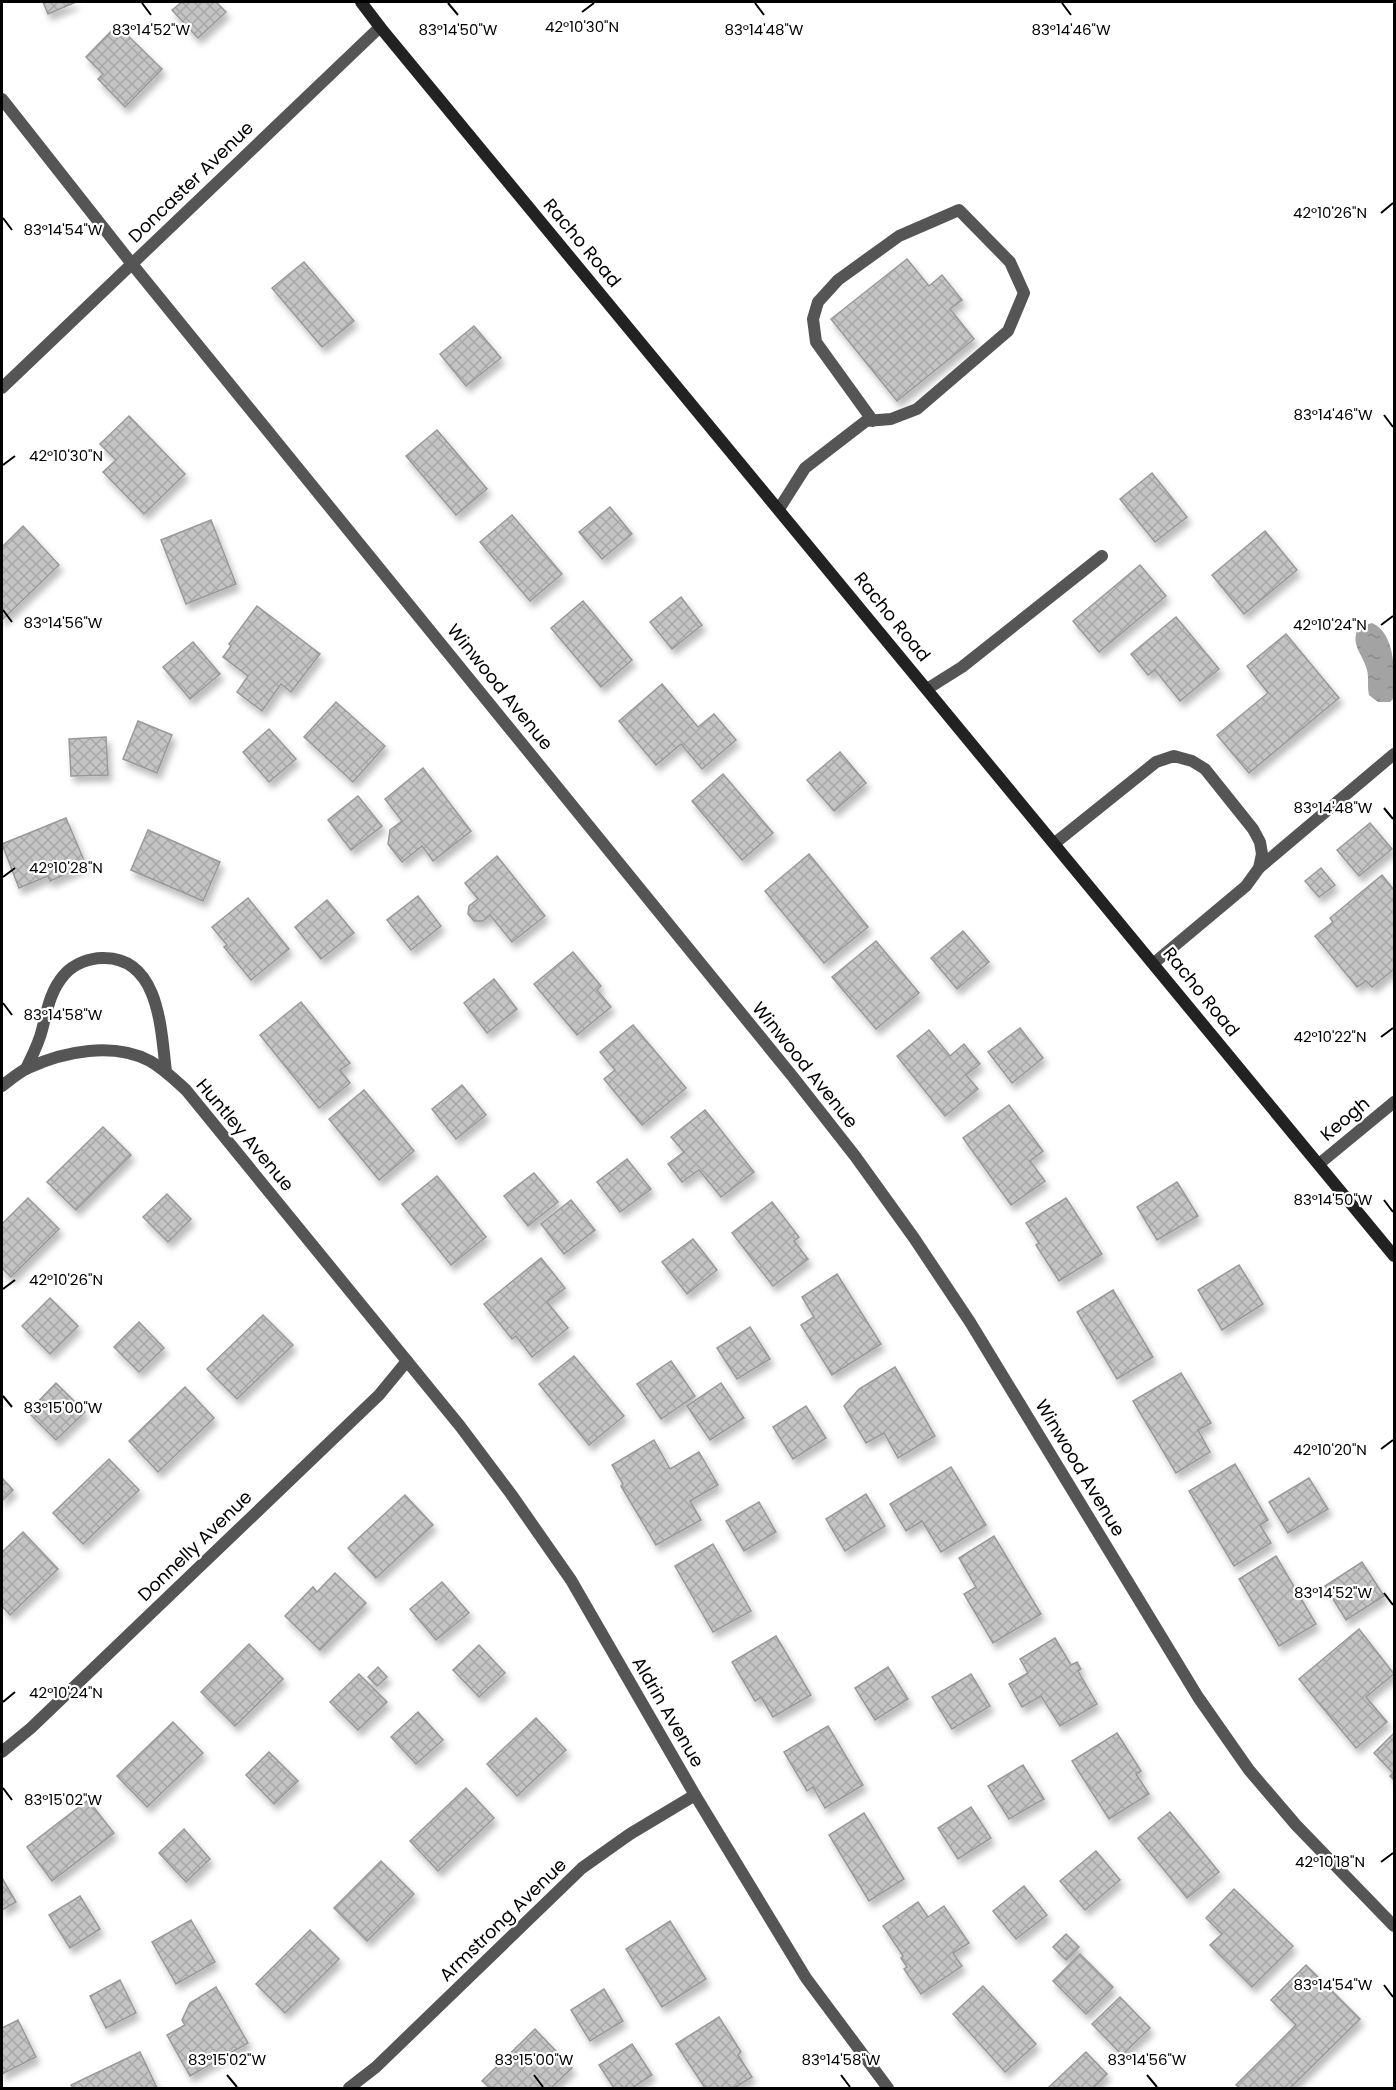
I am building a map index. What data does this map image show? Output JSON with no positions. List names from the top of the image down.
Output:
{
  "streets": {
    "street": [
      "Doncaster Avenue",
      "Racho Road",
      "Winwood Avenue",
      "Keogh",
      "Huntley Avenue",
      "Donnelly Avenue",
      "Aldrin Avenue",
      "Armstrong Avenue"
    ]
  },
  "crossings": [
    ["Doncaster Avenue", "Racho Road"],
    ["Doncaster Avenue", "Winwood Avenue"],
    ["Racho Road", "Keogh"],
    ["Huntley Avenue", "Donnelly Avenue"],
    ["Huntley Avenue", "Aldrin Avenue"],
    ["Donnelly Avenue", "Aldrin Avenue"],
    ["Aldrin Avenue", "Armstrong Avenue"]
  ],
  "coordinates": [
    "42°10'30\"N",
    "83°14'52\"W",
    "83°14'50\"W",
    "83°14'48\"W",
    "83°14'46\"W",
    "42°10'26\"N",
    "83°14'54\"W",
    "83°14'56\"W",
    "42°10'24\"N",
    "42°10'28\"N",
    "83°14'58\"W",
    "42°10'22\"N",
    "83°15'00\"W",
    "42°10'20\"N",
    "83°15'02\"W",
    "42°10'18\"N"
  ]
}
